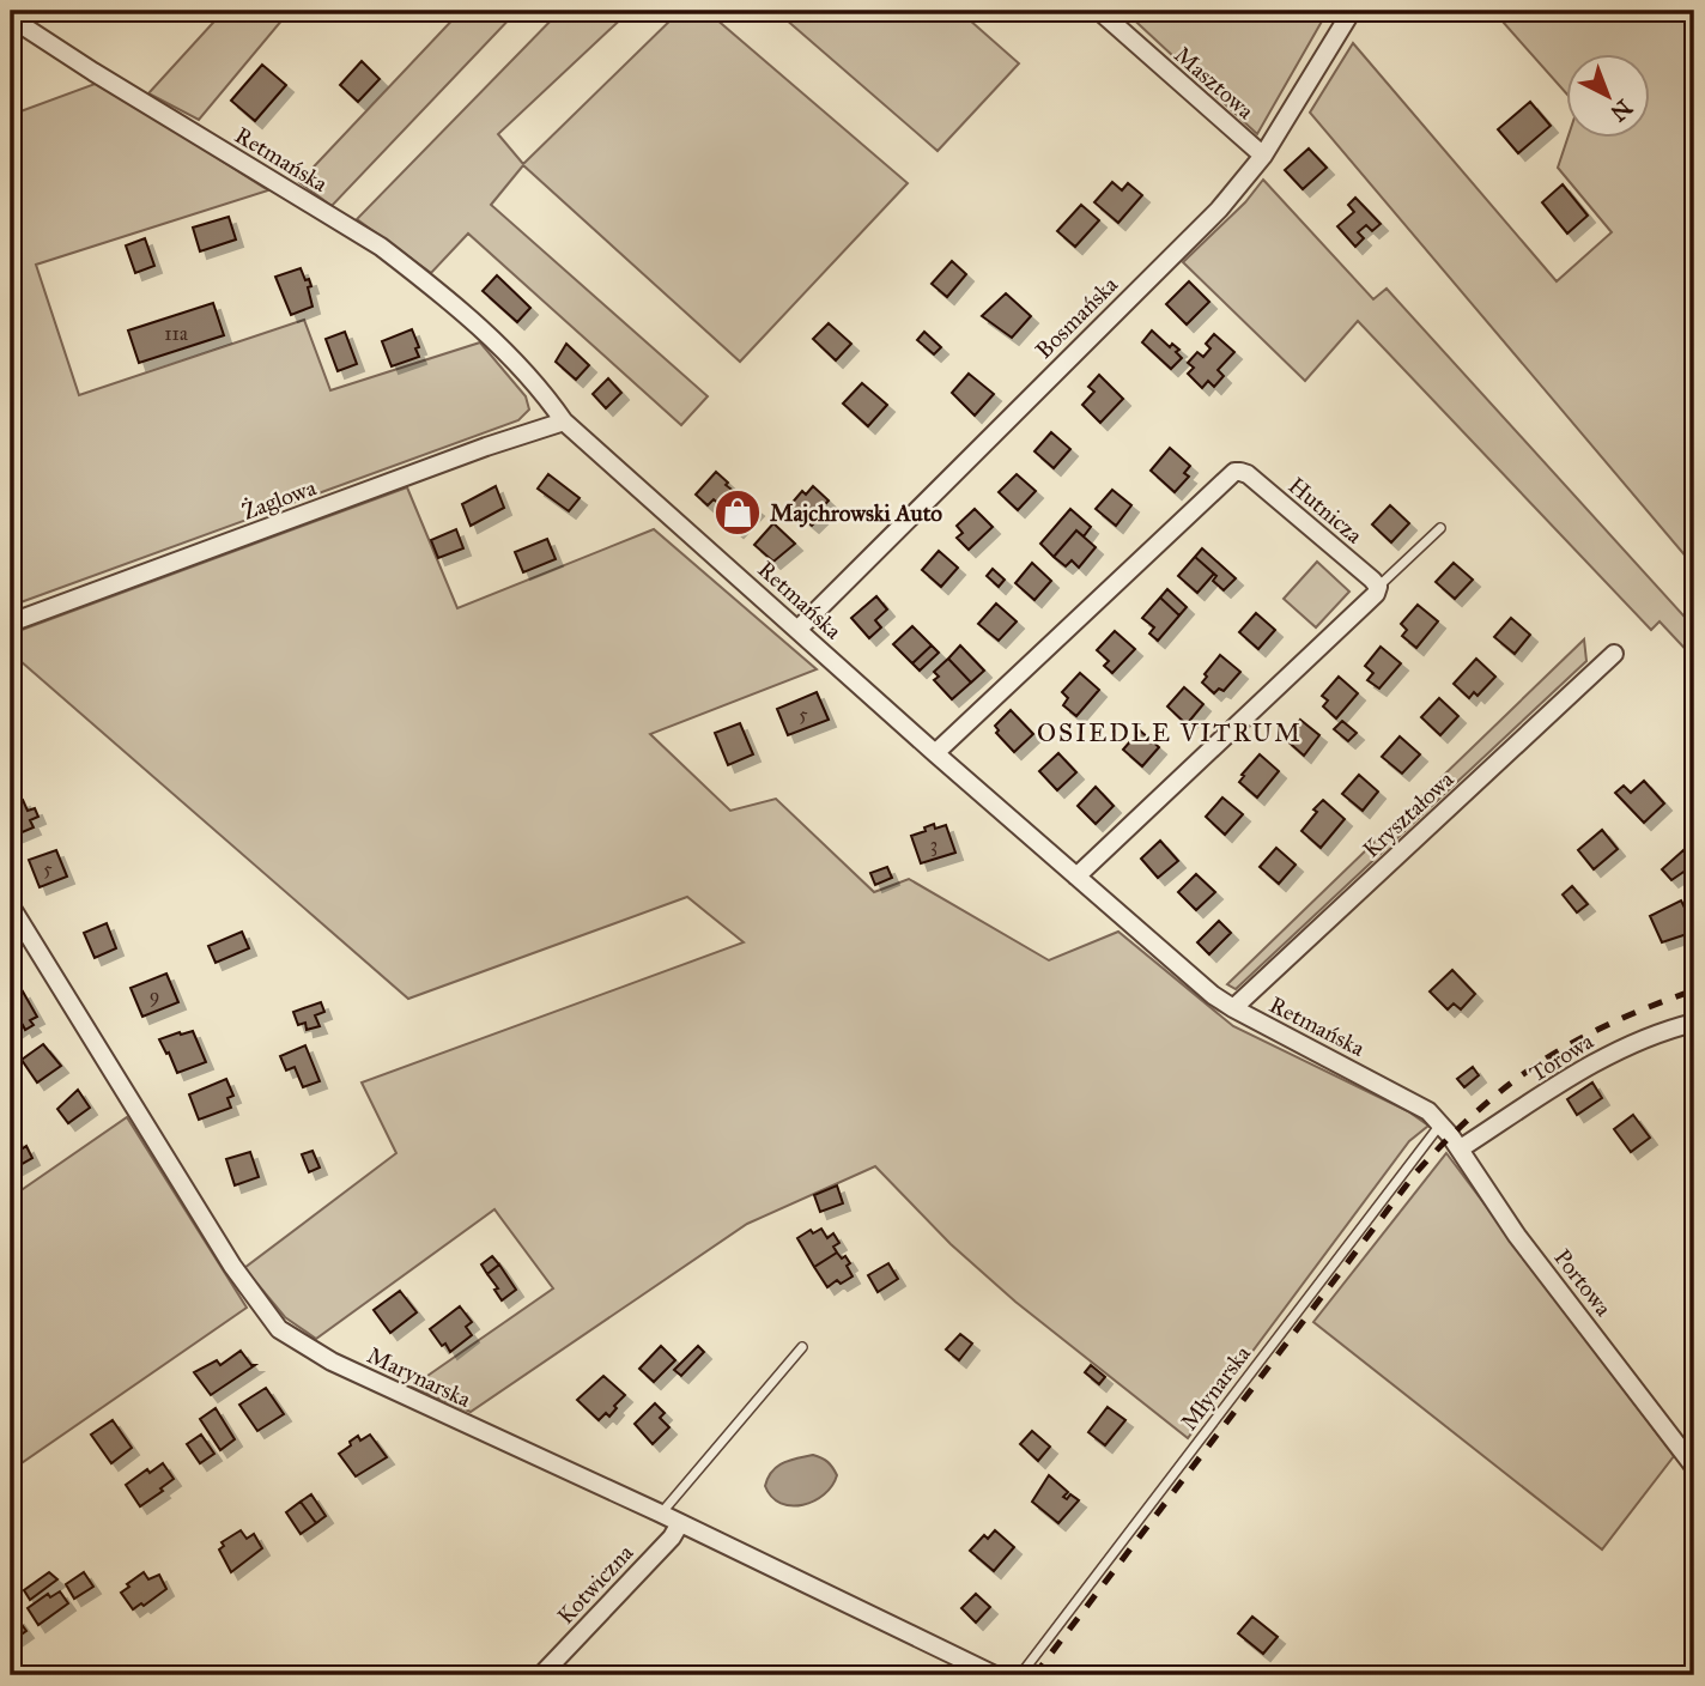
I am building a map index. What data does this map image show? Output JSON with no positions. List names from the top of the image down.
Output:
{
  "streets": {
    "street": [
      "Masztowa",
      "Retmańska",
      "Bosmańska",
      "Żaglowa",
      "Hutnicza",
      "Kryształowa",
      "Torowa",
      "Portowa",
      "Marynarska",
      "Kotwiczna"
    ],
    "lane": ["Młynarska"]
  },
  "crossings": [
    ["Masztowa", "Bosmańska"],
    ["Retmańska", "Bosmańska"],
    ["Retmańska", "Żaglowa"],
    ["Retmańska", "Hutnicza"],
    ["Retmańska", "Kryształowa"],
    ["Retmańska", "Portowa"],
    ["Retmańska", "Młynarska"],
    ["Torowa", "Portowa"],
    ["Portowa", "Młynarska"],
    ["Marynarska", "Kotwiczna"]
  ],
  "districts": ["OSIEDLE VITRUM"],
  "places": {
    "shop": ["Majchrowski Auto"]
  },
  "house_numbers": [
    "11a",
    "5",
    "3",
    "5",
    "9"
  ],
  "north": "bottom right"
}
